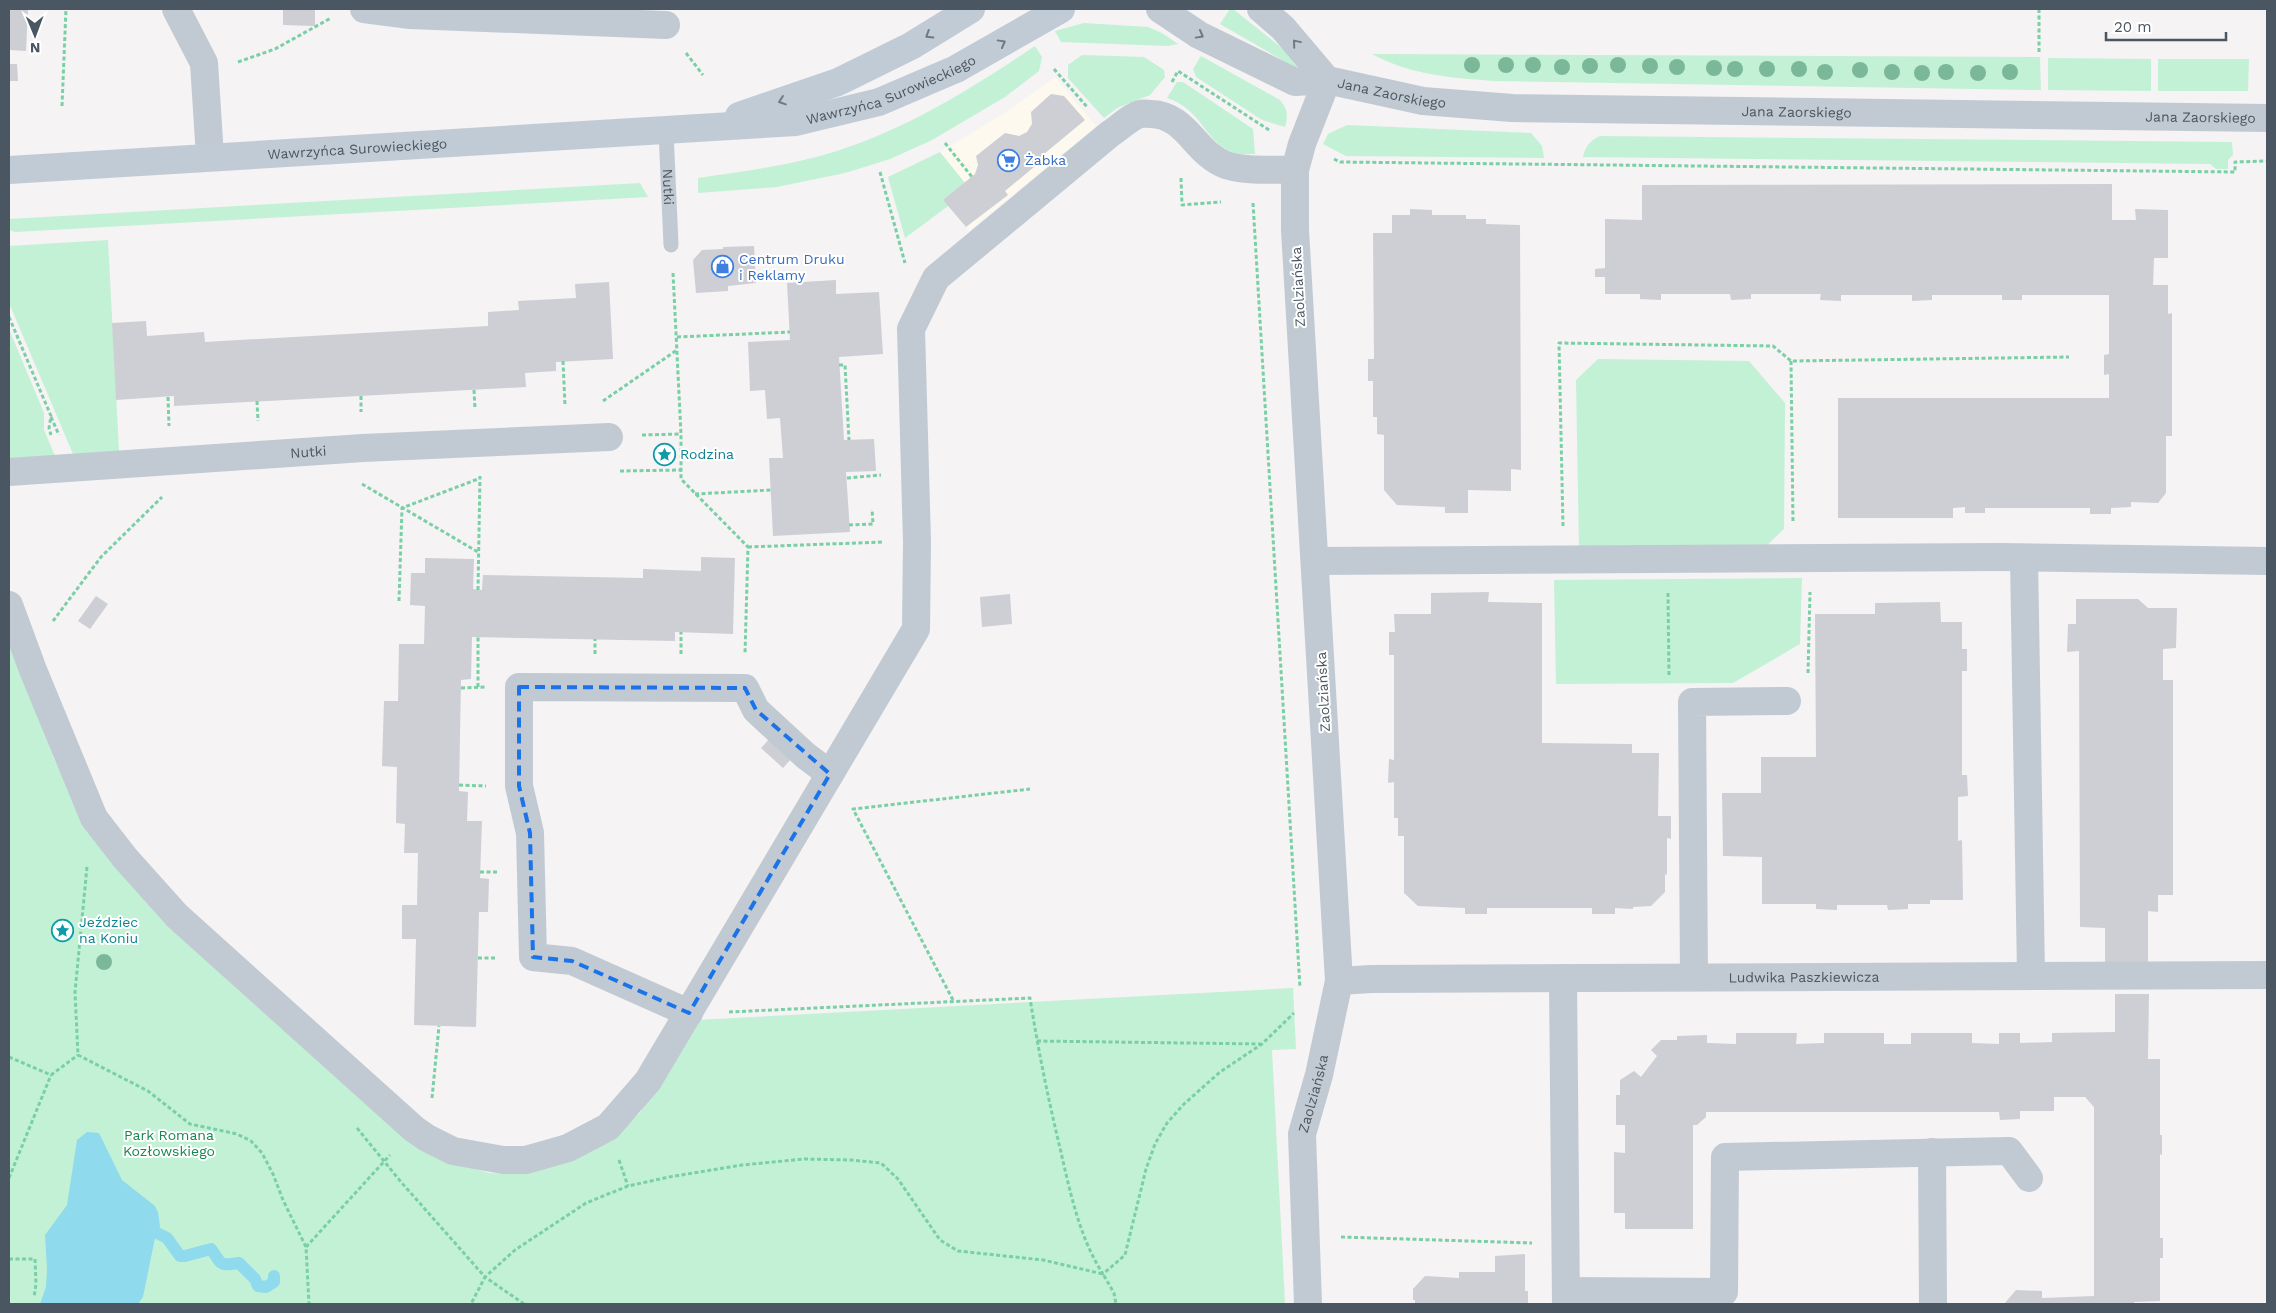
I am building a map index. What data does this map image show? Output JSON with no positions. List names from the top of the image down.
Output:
{
  "streets": {
    "street": [
      "Wawrzyńca Surowieckiego",
      "Jana Zaorskiego",
      "Nutki",
      "Zaolziańska",
      "Ludwika Paszkiewicza"
    ]
  },
  "crossings": [
    ["Wawrzyńca Surowieckiego", "Nutki"],
    ["Jana Zaorskiego", "Zaolziańska"],
    ["Zaolziańska", "Ludwika Paszkiewicza"]
  ],
  "parks": ["Park Romana Kozłowskiego"],
  "places": {
    "supermarket": ["Żabka"],
    "shop": ["Centrum Druku i Reklamy"],
    "place": ["Rodzina", "Jeździec na Koniu"]
  },
  "scale_bar": "20 m",
  "north": "bottom"
}
